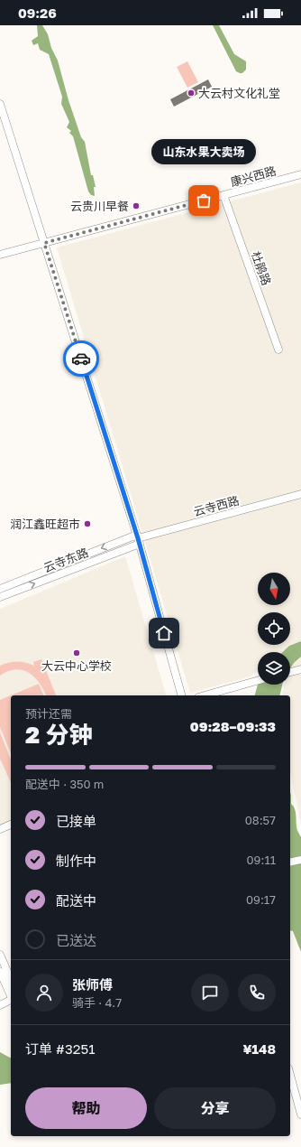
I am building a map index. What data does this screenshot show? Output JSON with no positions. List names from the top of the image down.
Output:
{
  "streets": {
    "street": [
      "康兴西路",
      "杜鹃路",
      "云寺西路",
      "云寺东路"
    ]
  },
  "crossings": [
    ["康兴西路", "杜鹃路"],
    ["云寺西路", "云寺东路"]
  ],
  "places": [
    "大云村文化礼堂",
    "山东水果大卖场",
    "云贵川早餐",
    "润江鑫旺超市",
    "大云中心学校"
  ],
  "north": "bottom",
  "page": {
    "status": "09:26",
    "bubble": "山东水果大卖场",
    "heading": ["2 分钟", "预计还需", "09:28–09:33"],
    "panel": [
      "张师傅",
      "骑手 · 4.7",
      "订单 #3251",
      "¥148"
    ],
    "bar": "配送中 · 350 m",
    "list": [
      ["已接单", "08:57"],
      ["制作中", "09:11"],
      ["配送中", "09:17"],
      "已送达"
    ],
    "buttons": ["帮助", "分享"]
  }
}
